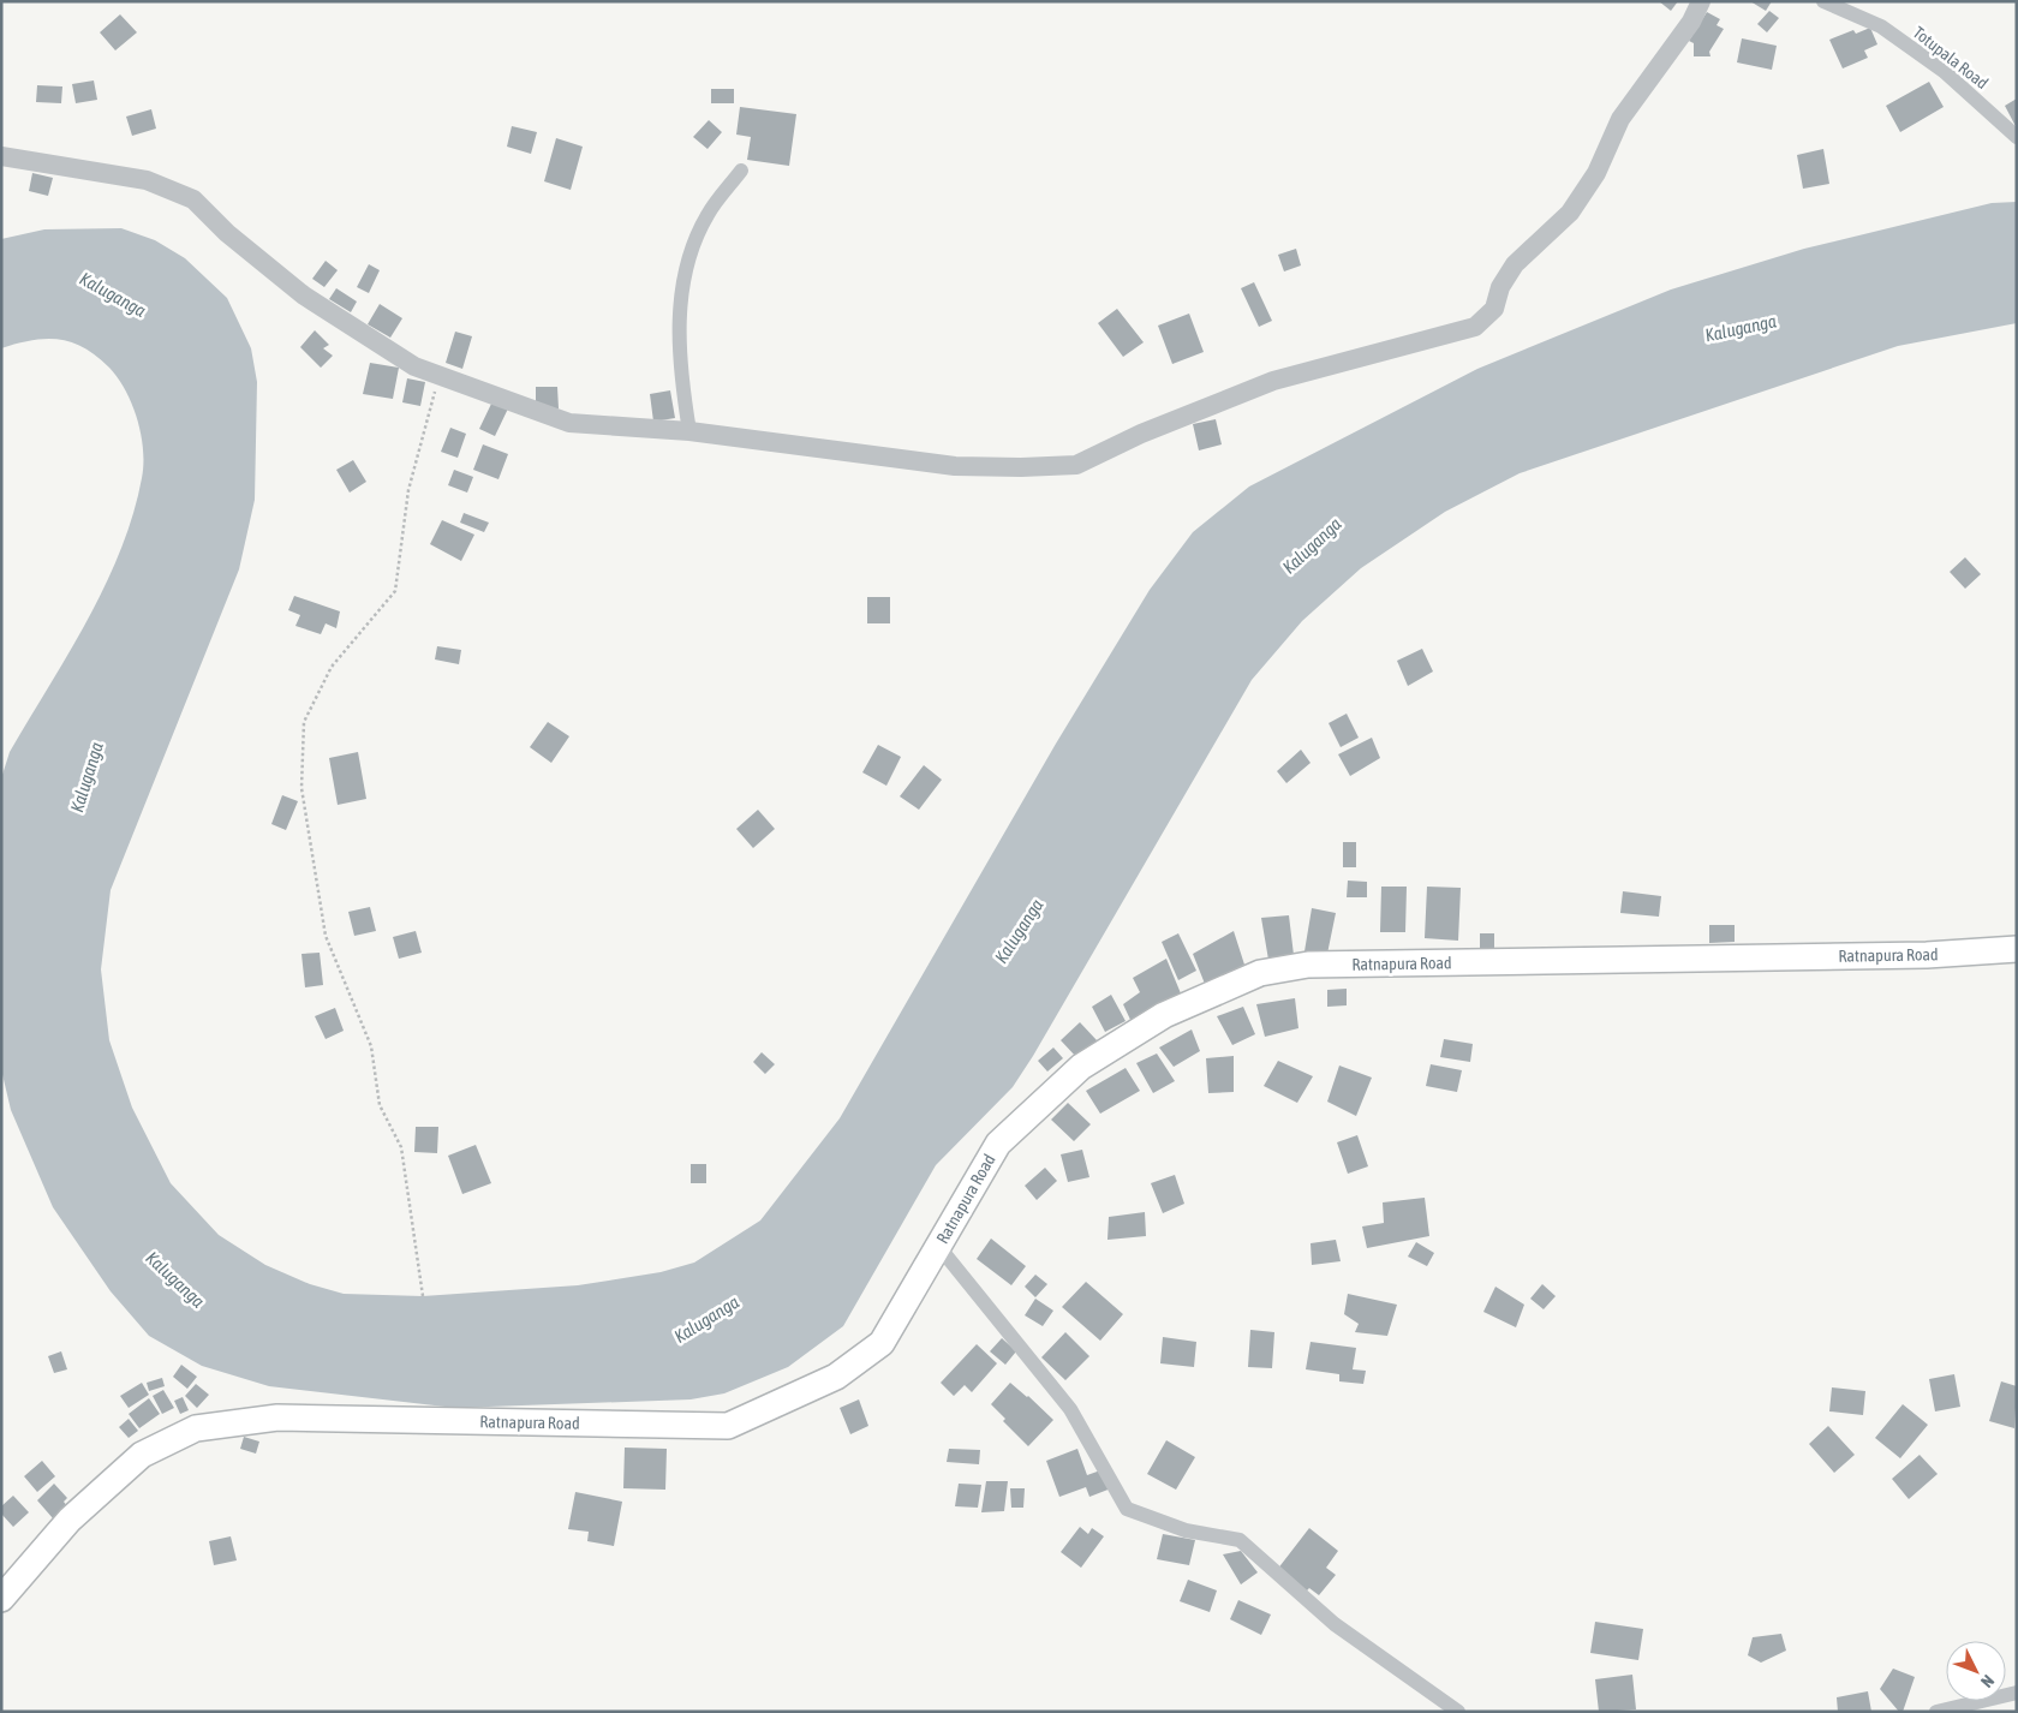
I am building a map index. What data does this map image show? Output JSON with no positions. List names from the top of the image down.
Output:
{
  "streets": {
    "highway": ["Ratnapura Road"],
    "street": ["Totupala Road"]
  },
  "water": ["Kaluganga"],
  "north": "bottom right"
}
